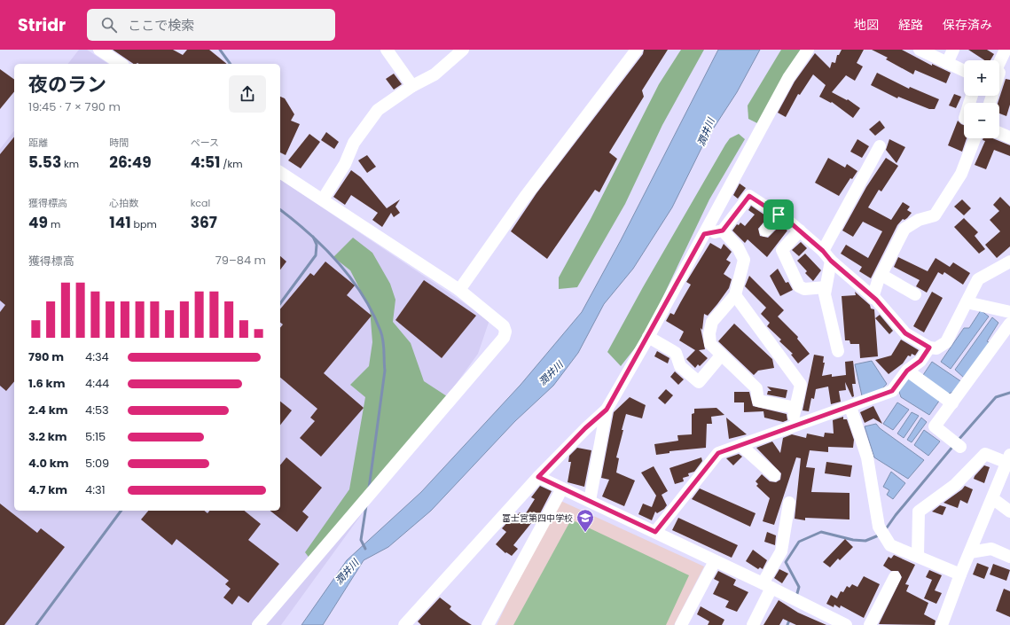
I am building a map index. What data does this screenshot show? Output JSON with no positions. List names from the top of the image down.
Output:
{
  "water": ["潤井川"],
  "places": {
    "school or university": ["富士宮第四中学校"]
  },
  "page": {
    "header": "Stridr",
    "search": "ここで検索",
    "nav": ["地図", "経路", "保存済み"],
    "map_buttons": ["+", "−"],
    "heading": ["夜のラン", "19:45 · 7 × 790 m"],
    "stats": [
      ["距離", "5.53 km"],
      ["時間", "26:49"],
      ["ペース", "4:51 /km"],
      ["獲得標高", "49 m"],
      ["心拍数", "141 bpm"],
      ["kcal", "367"]
    ],
    "chart": ["獲得標高", "79–84 m"],
    "list": [
      {
        "name": "790 m",
        "note": "4:34"
      },
      {
        "name": "1.6 km",
        "note": "4:44"
      },
      {
        "name": "2.4 km",
        "note": "4:53"
      },
      {
        "name": "3.2 km",
        "note": "5:15"
      },
      {
        "name": "4.0 km",
        "note": "5:09"
      },
      {
        "name": "4.7 km",
        "note": "4:31"
      }
    ]
  }
}
